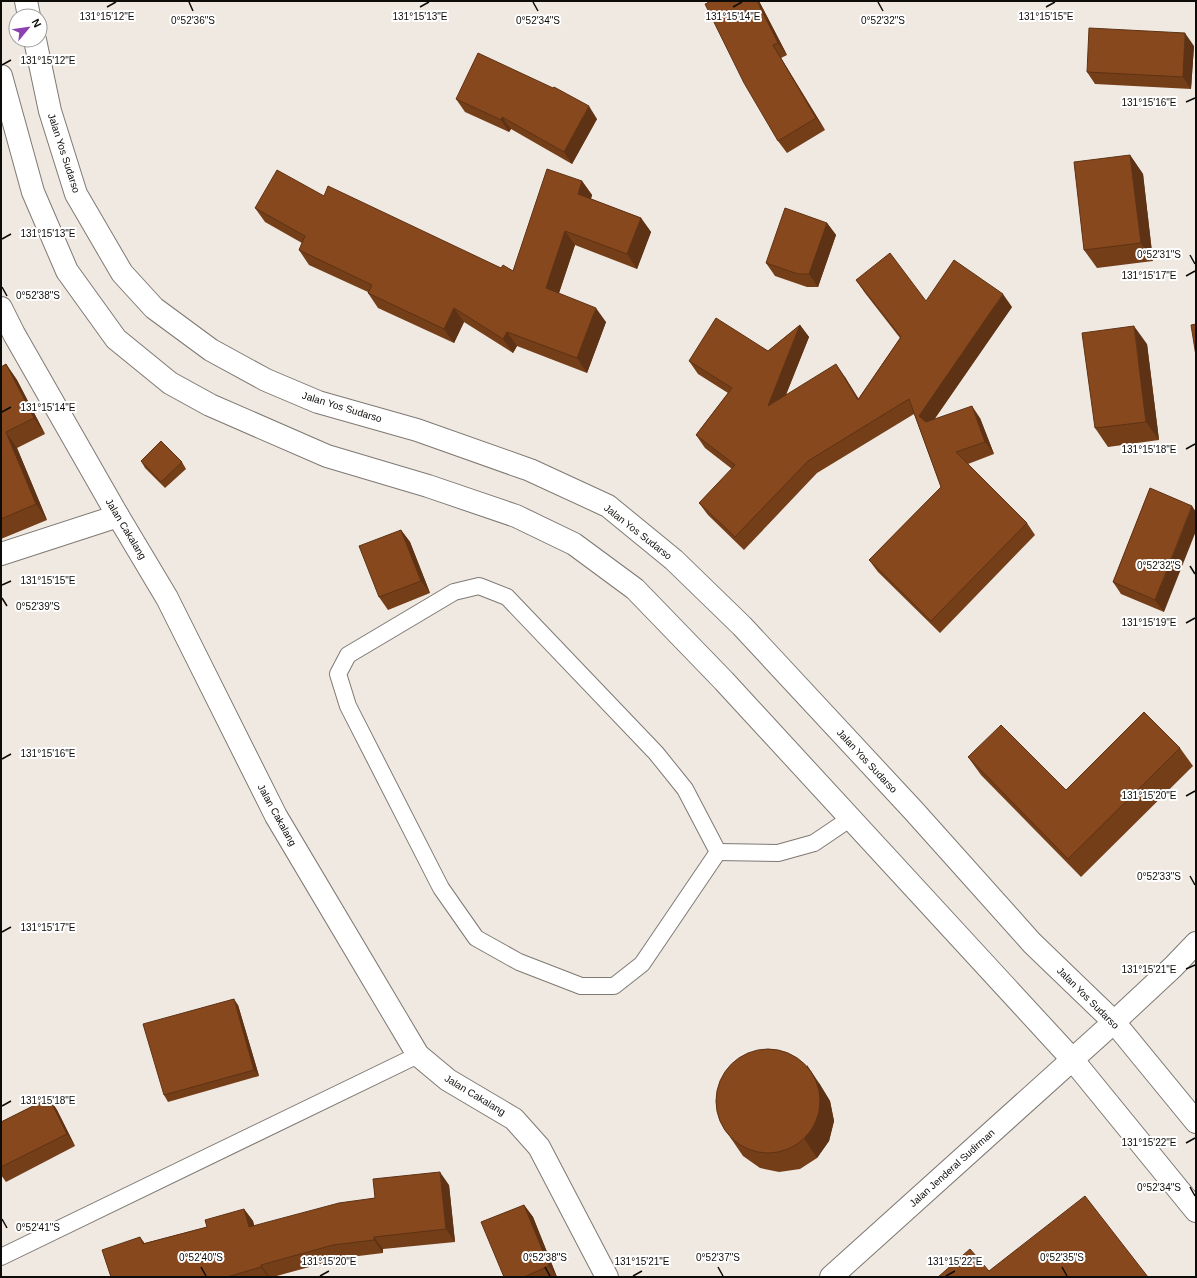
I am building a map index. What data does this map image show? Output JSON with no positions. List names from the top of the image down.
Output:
{
  "streets": {
    "main road": ["Jalan Yos Sudarso", "Jalan Cakalang", "Jalan Jenderal Sudirman"]
  },
  "crossings": [
    ["Jalan Yos Sudarso", "Jalan Jenderal Sudirman"]
  ],
  "north": "top right",
  "coordinates": [
    "131°15'12\"E",
    "131°15'13\"E",
    "131°15'14\"E",
    "131°15'15\"E",
    "0°52'36\"S",
    "0°52'34\"S",
    "0°52'32\"S",
    "131°15'16\"E",
    "0°52'31\"S",
    "131°15'17\"E",
    "0°52'38\"S",
    "131°15'18\"E",
    "0°52'39\"S",
    "131°15'19\"E",
    "131°15'20\"E",
    "0°52'33\"S",
    "131°15'21\"E",
    "131°15'22\"E",
    "0°52'41\"S",
    "0°52'40\"S",
    "0°52'37\"S",
    "0°52'35\"S"
  ]
}
